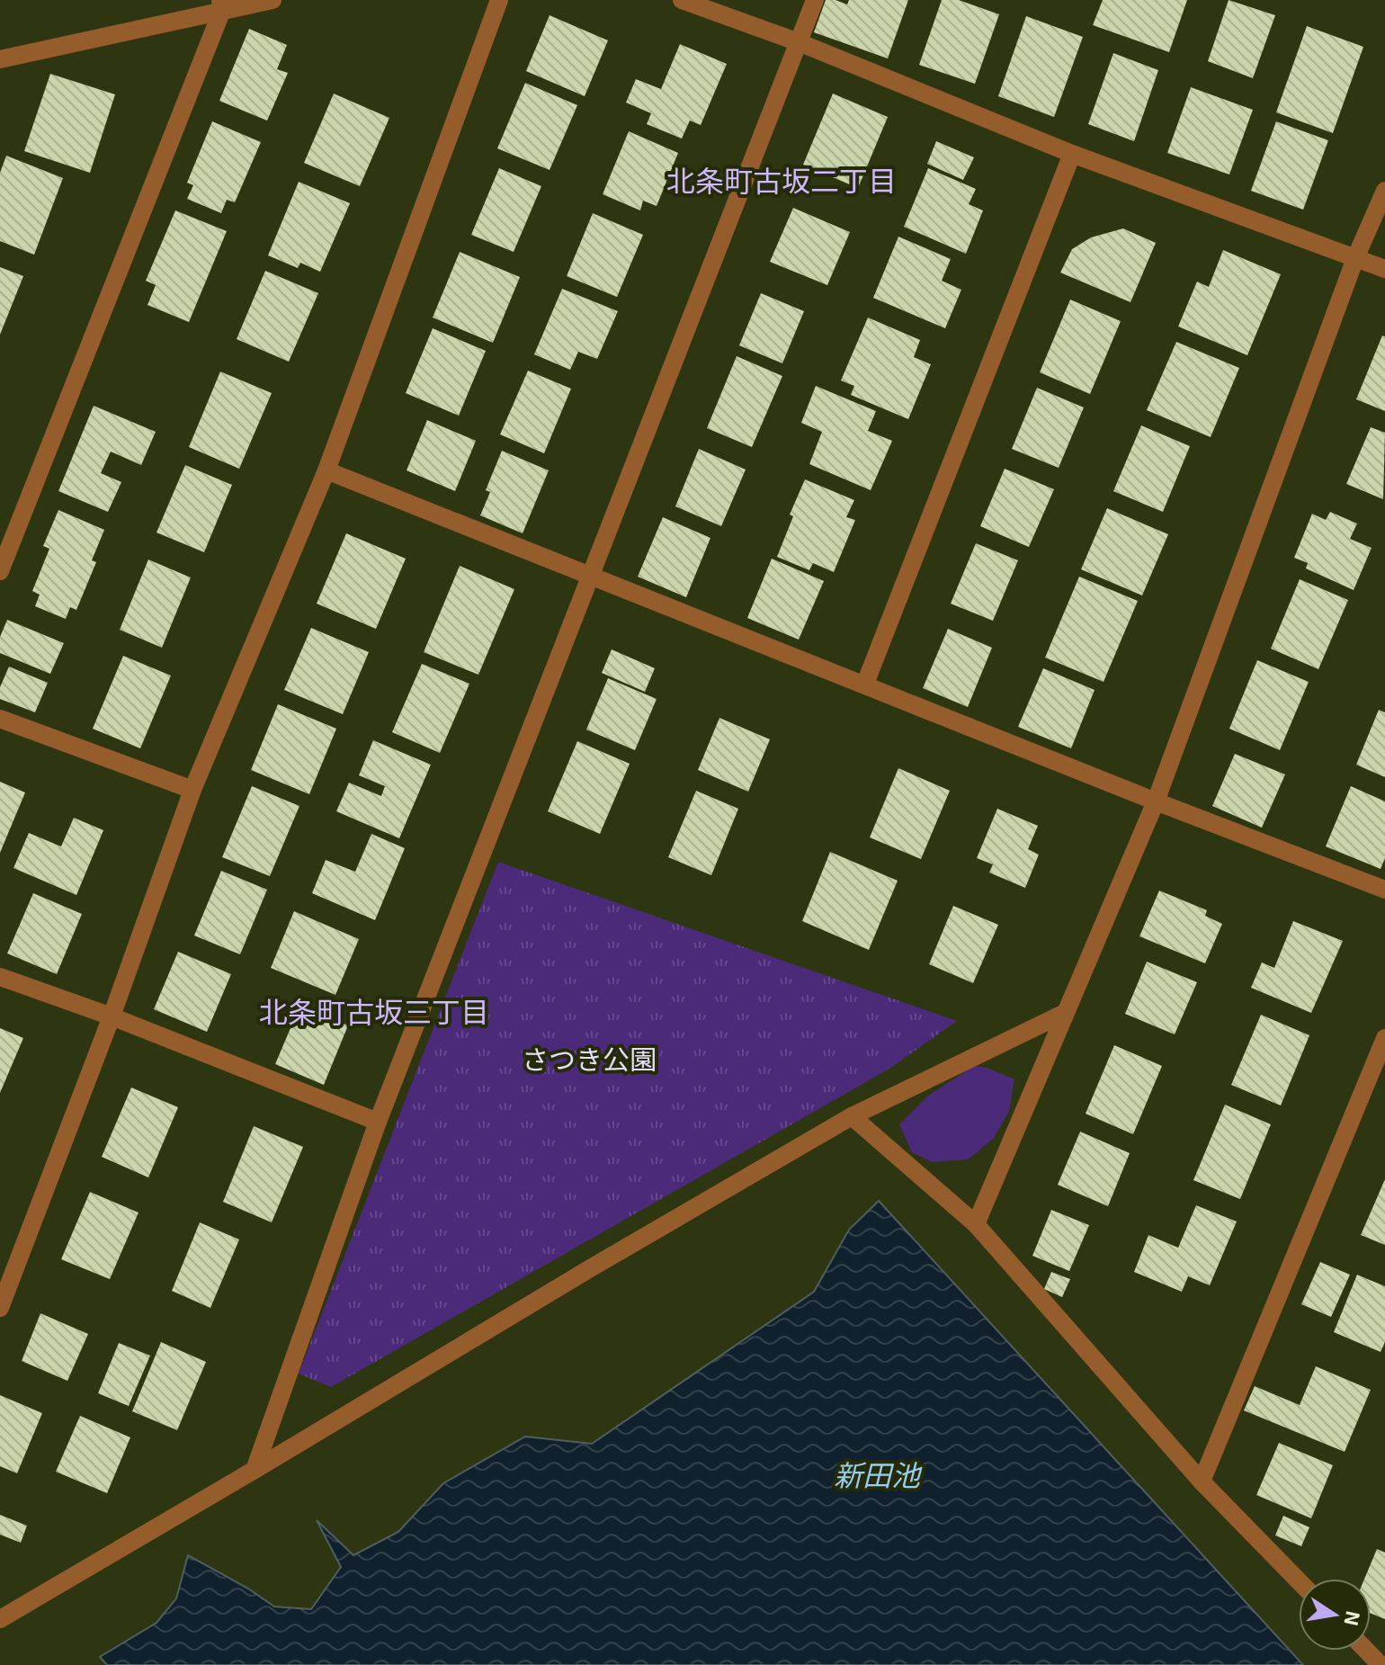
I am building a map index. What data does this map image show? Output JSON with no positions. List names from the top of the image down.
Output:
{
  "districts": ["北条町古坂二丁目", "北条町古坂三丁目"],
  "water": ["新田池"],
  "parks": ["さつき公園"],
  "north": "right"
}
